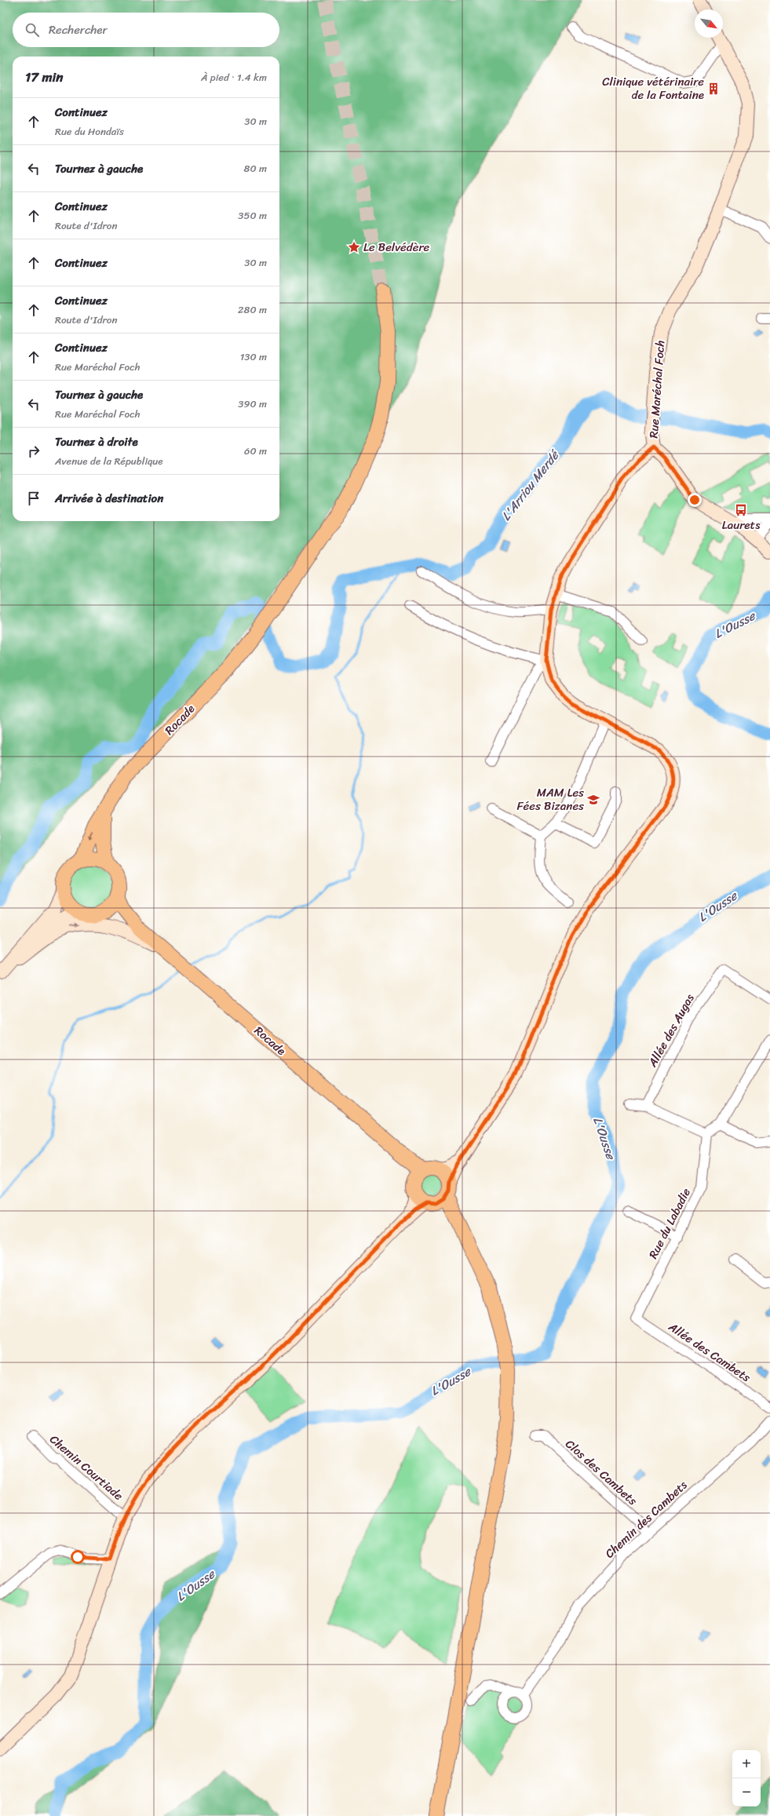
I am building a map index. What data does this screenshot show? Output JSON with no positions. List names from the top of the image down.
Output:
{
  "streets": {
    "main road": ["Rocade"],
    "street": [
      "Rue Maréchal Foch",
      "Allée des Augas",
      "Rue du Labadie",
      "Allée des Cambets",
      "Chemin Courtiade",
      "Clos des Cambets",
      "Chemin des Cambets"
    ]
  },
  "crossings": [
    ["Rue Maréchal Foch", "Rocade"],
    ["Rue du Labadie", "Allée des Cambets"],
    ["Clos des Cambets", "Chemin des Cambets"]
  ],
  "water": ["L'Arriou Merdé", "L'Ousse"],
  "places": {
    "building": ["Clinique vétérinaire de la Fontaine"],
    "place": ["Le Belvédère"],
    "bus stop": ["Laurets"],
    "school or university": ["MAM Les Fées Bizanes"]
  },
  "north": "bottom right",
  "page": {
    "search": "Rechercher",
    "heading": ["17 min", "À pied · 1.4 km"],
    "list": [
      ["Continuez", "Rue du Hondaïs", "30 m"],
      ["Tournez à gauche", "80 m"],
      ["Continuez", "Route d'Idron", "350 m"],
      ["Continuez", "30 m"],
      ["Continuez", "Route d'Idron", "280 m"],
      ["Continuez", "Rue Maréchal Foch", "130 m"],
      ["Tournez à gauche", "Rue Maréchal Foch", "390 m"],
      ["Tournez à droite", "Avenue de la République", "60 m"],
      "Arrivée à destination"
    ],
    "map_buttons": ["+", "−"]
  }
}
